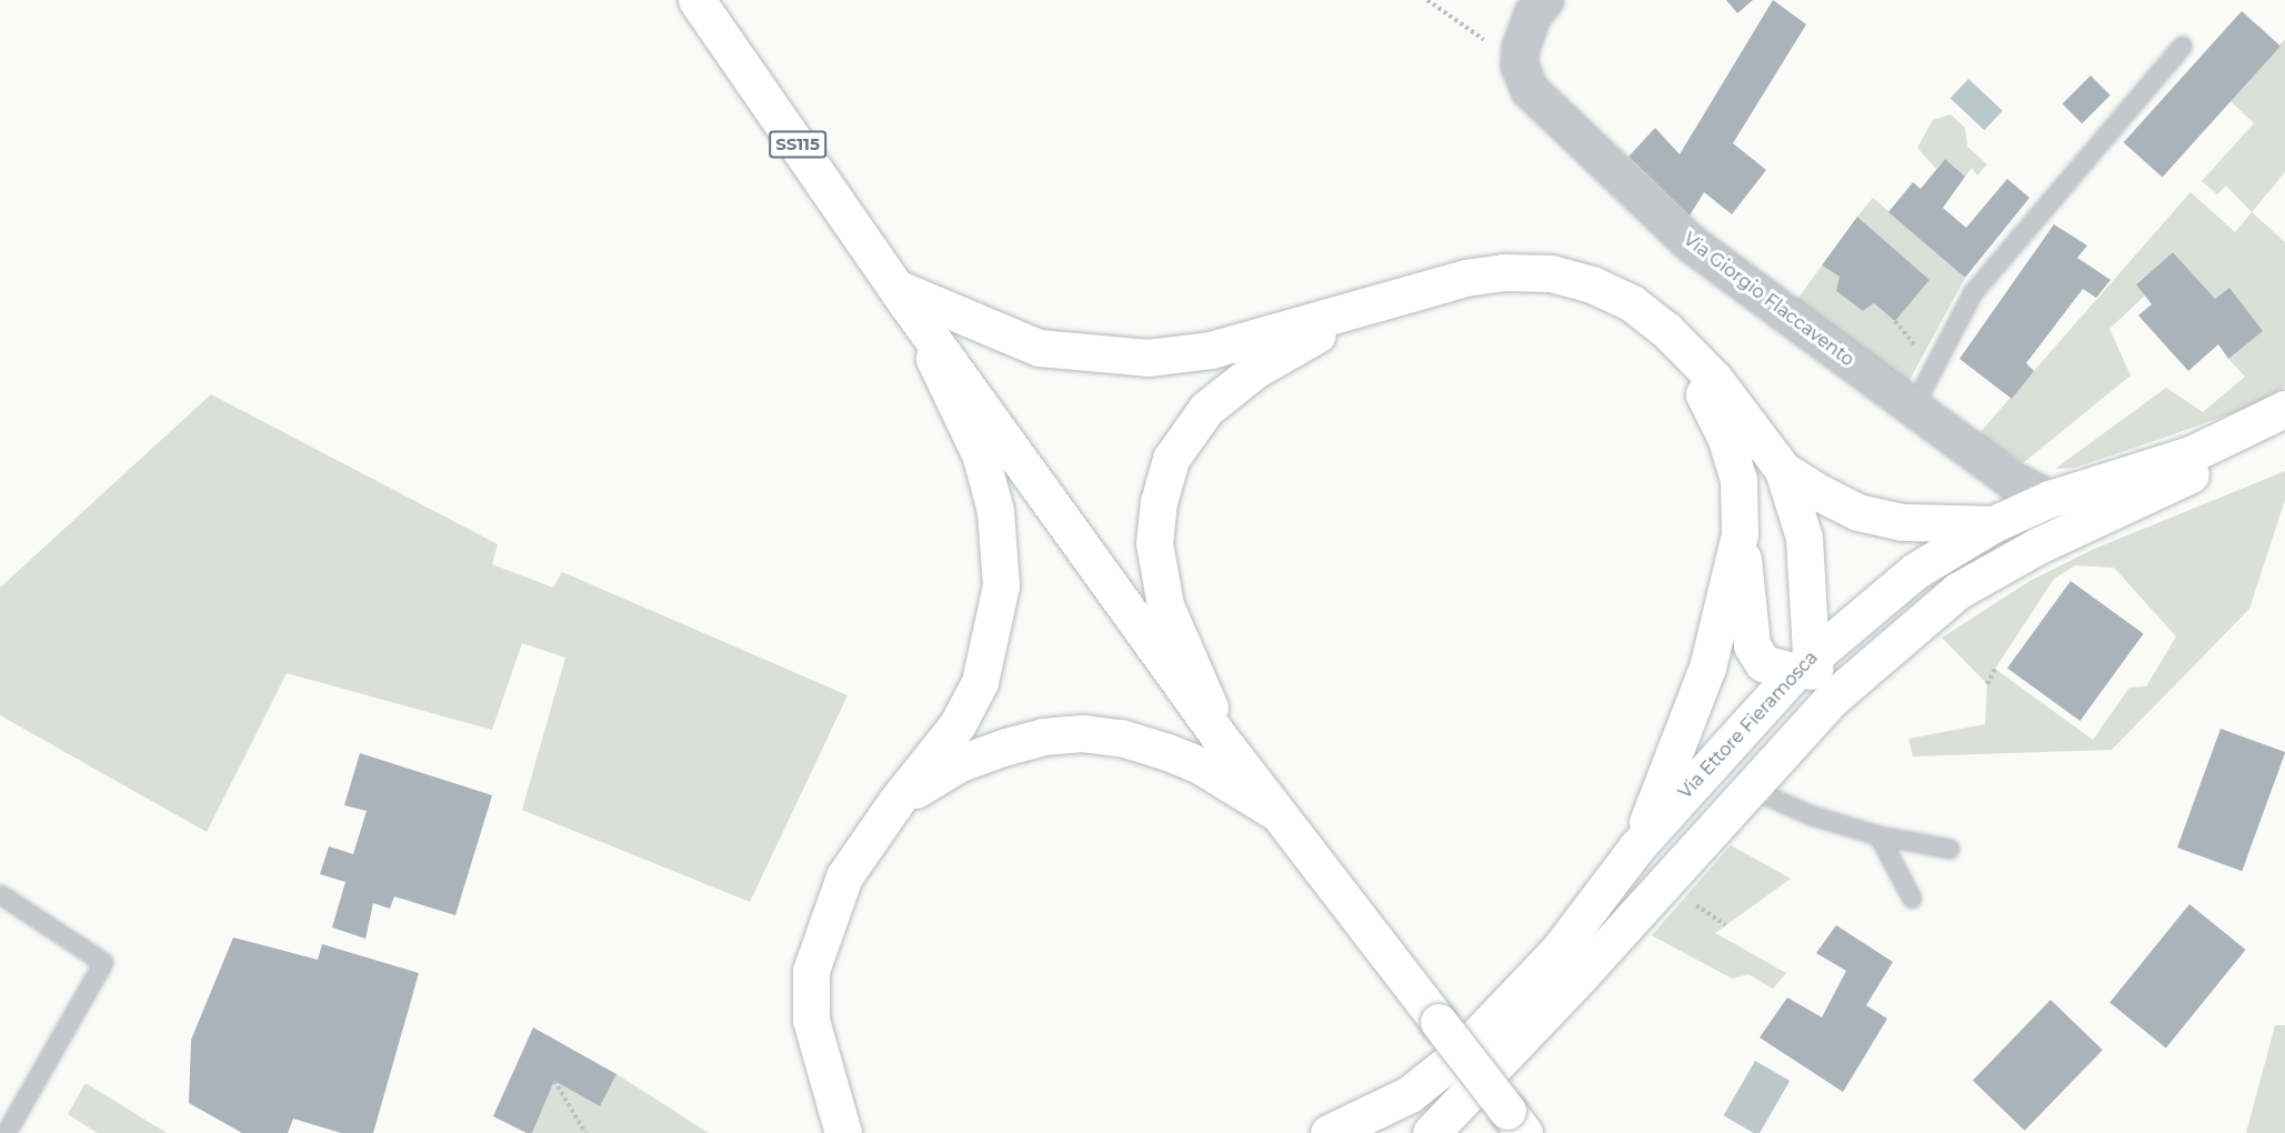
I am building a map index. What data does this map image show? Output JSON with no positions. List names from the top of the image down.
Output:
{
  "streets": {
    "main road": ["SS115", "Via Ettore Fieramosca"],
    "street": ["Via Giorgio Flaccavento"]
  },
  "crossings": [
    ["Via Giorgio Flaccavento", "Via Ettore Fieramosca"]
  ]
}
